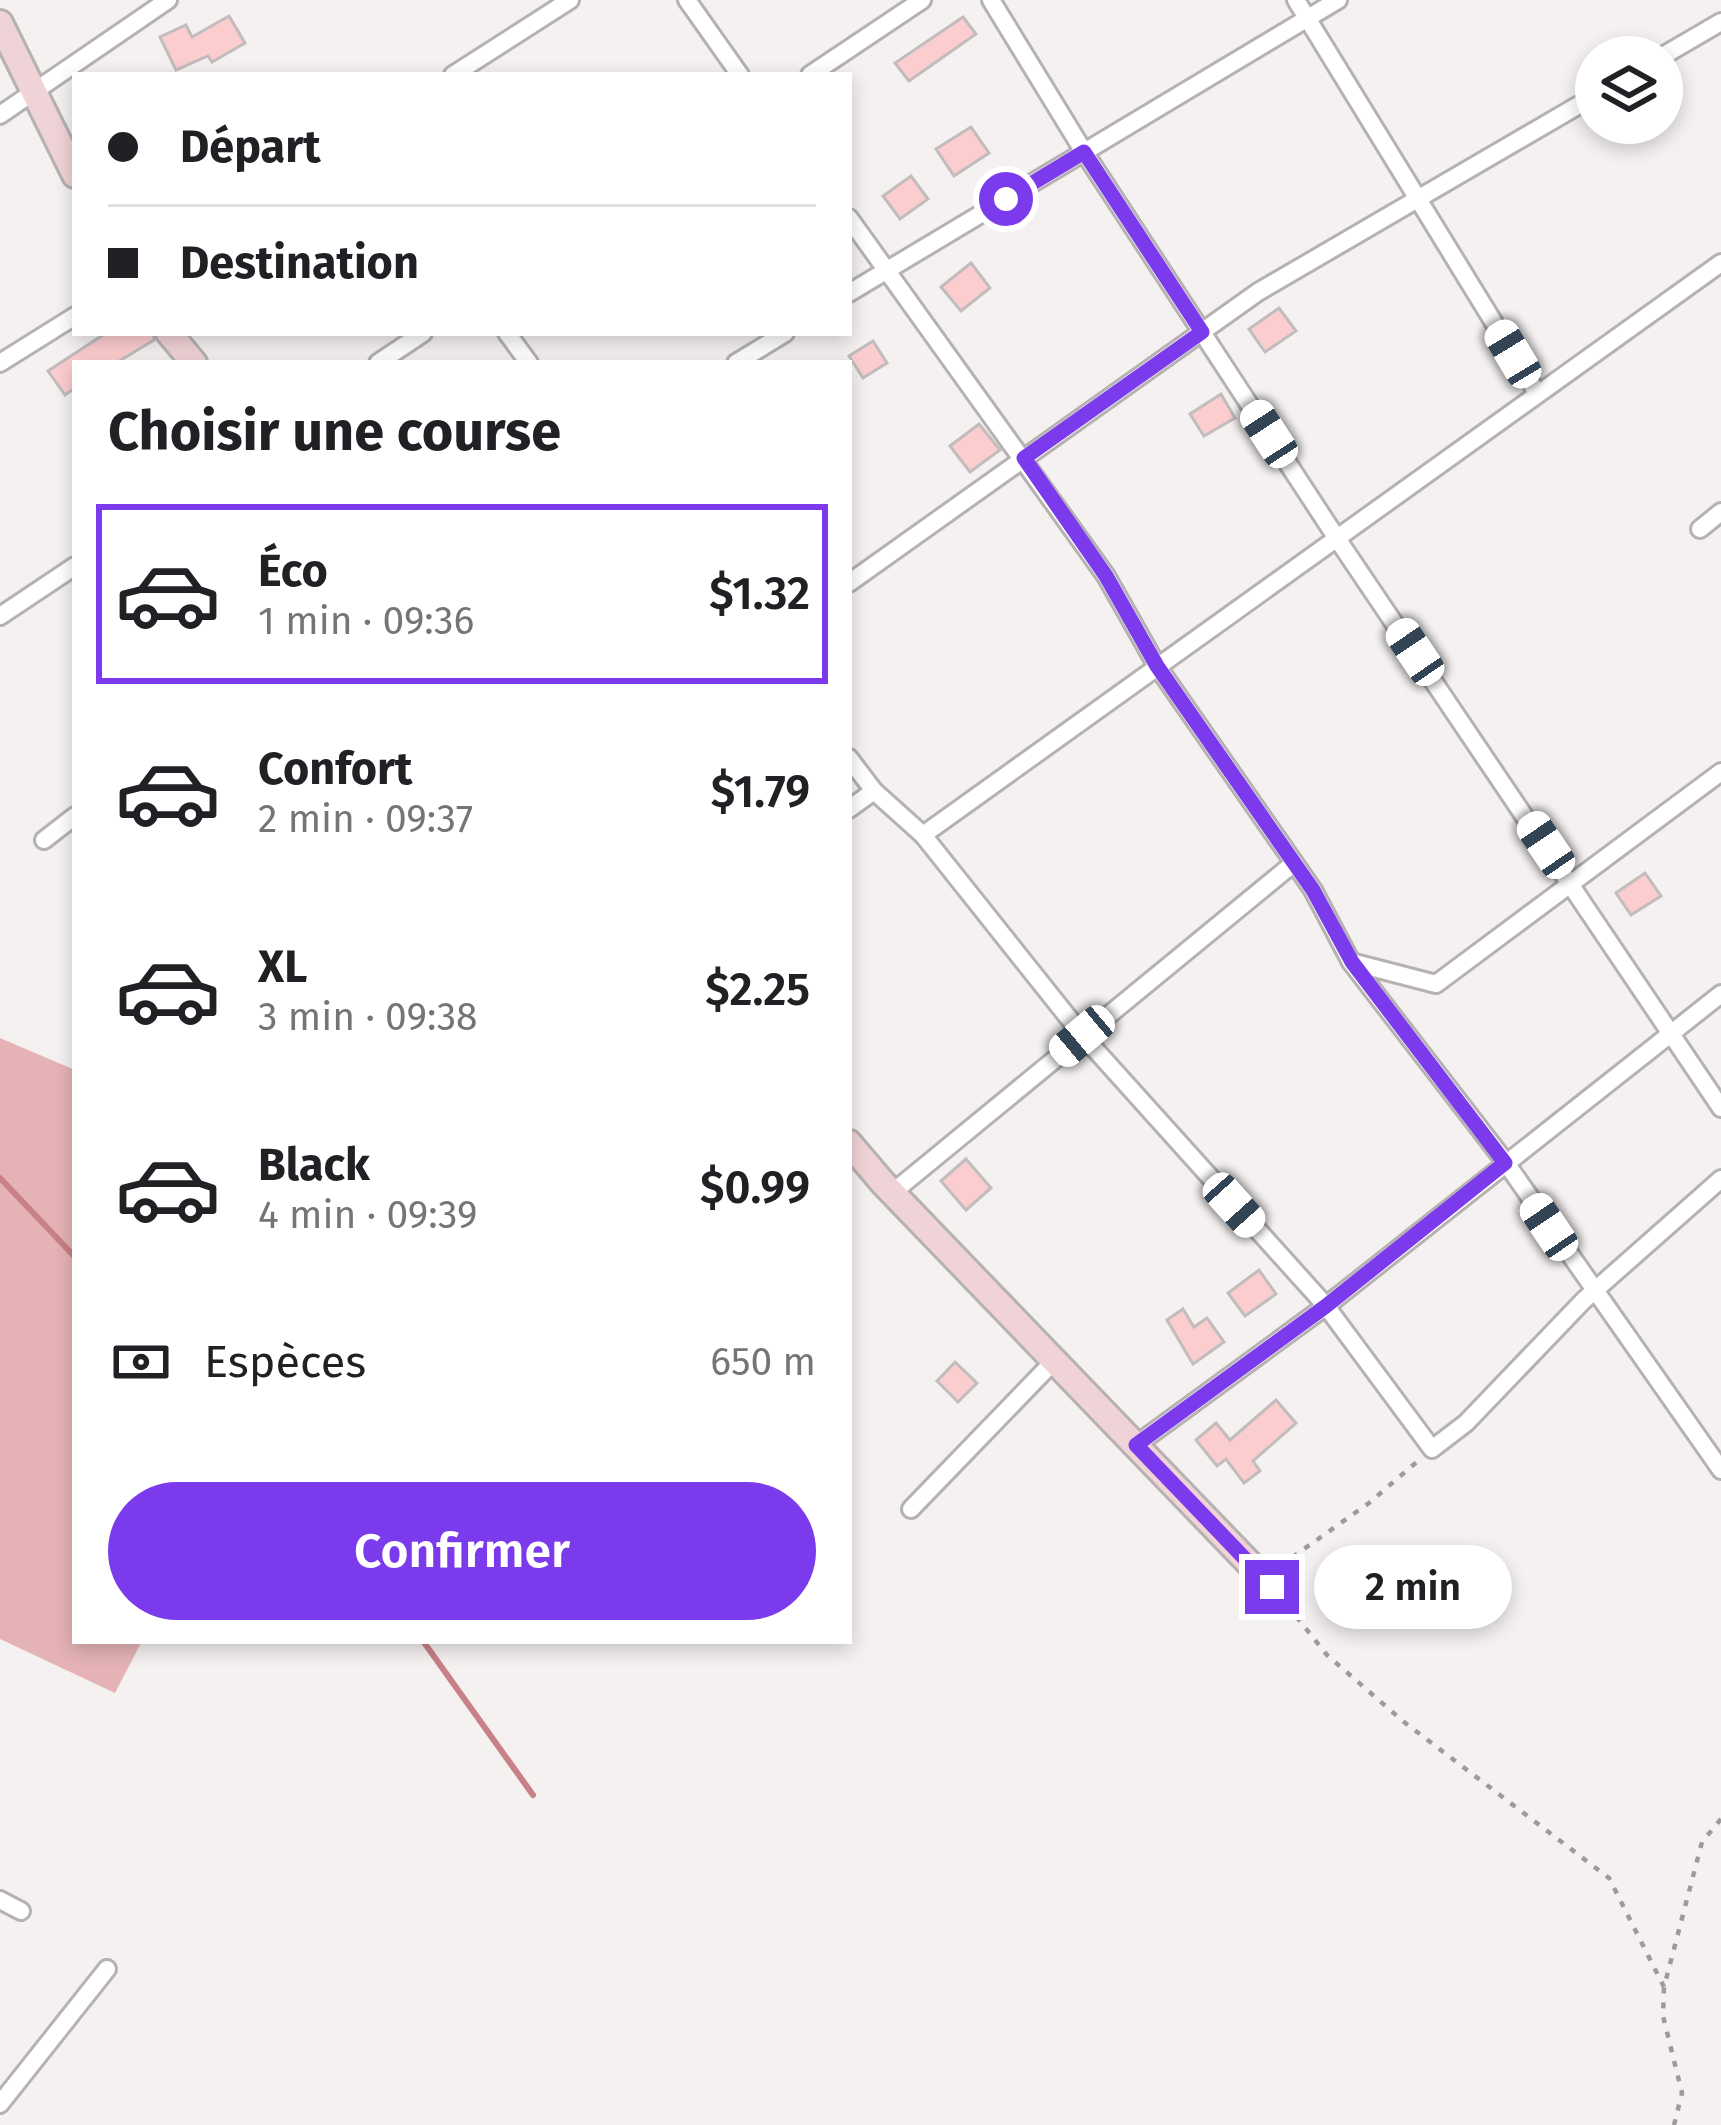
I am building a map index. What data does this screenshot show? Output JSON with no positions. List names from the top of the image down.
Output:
{
  "page": {
    "banner": ["Départ", "Destination"],
    "heading": "Choisir une course",
    "list": [
      {
        "name": "Éco",
        "note": "1 min · 09:36",
        "value": "$1.32"
      },
      {
        "name": "Confort",
        "note": "2 min · 09:37",
        "value": "$1.79"
      },
      {
        "name": "XL",
        "note": "3 min · 09:38",
        "value": "$2.25"
      },
      {
        "name": "Black",
        "note": "4 min · 09:39",
        "value": "$0.99"
      }
    ],
    "pay": ["Espèces", "650 m"],
    "buttons": "Confirmer",
    "bubble": "2 min"
  }
}
